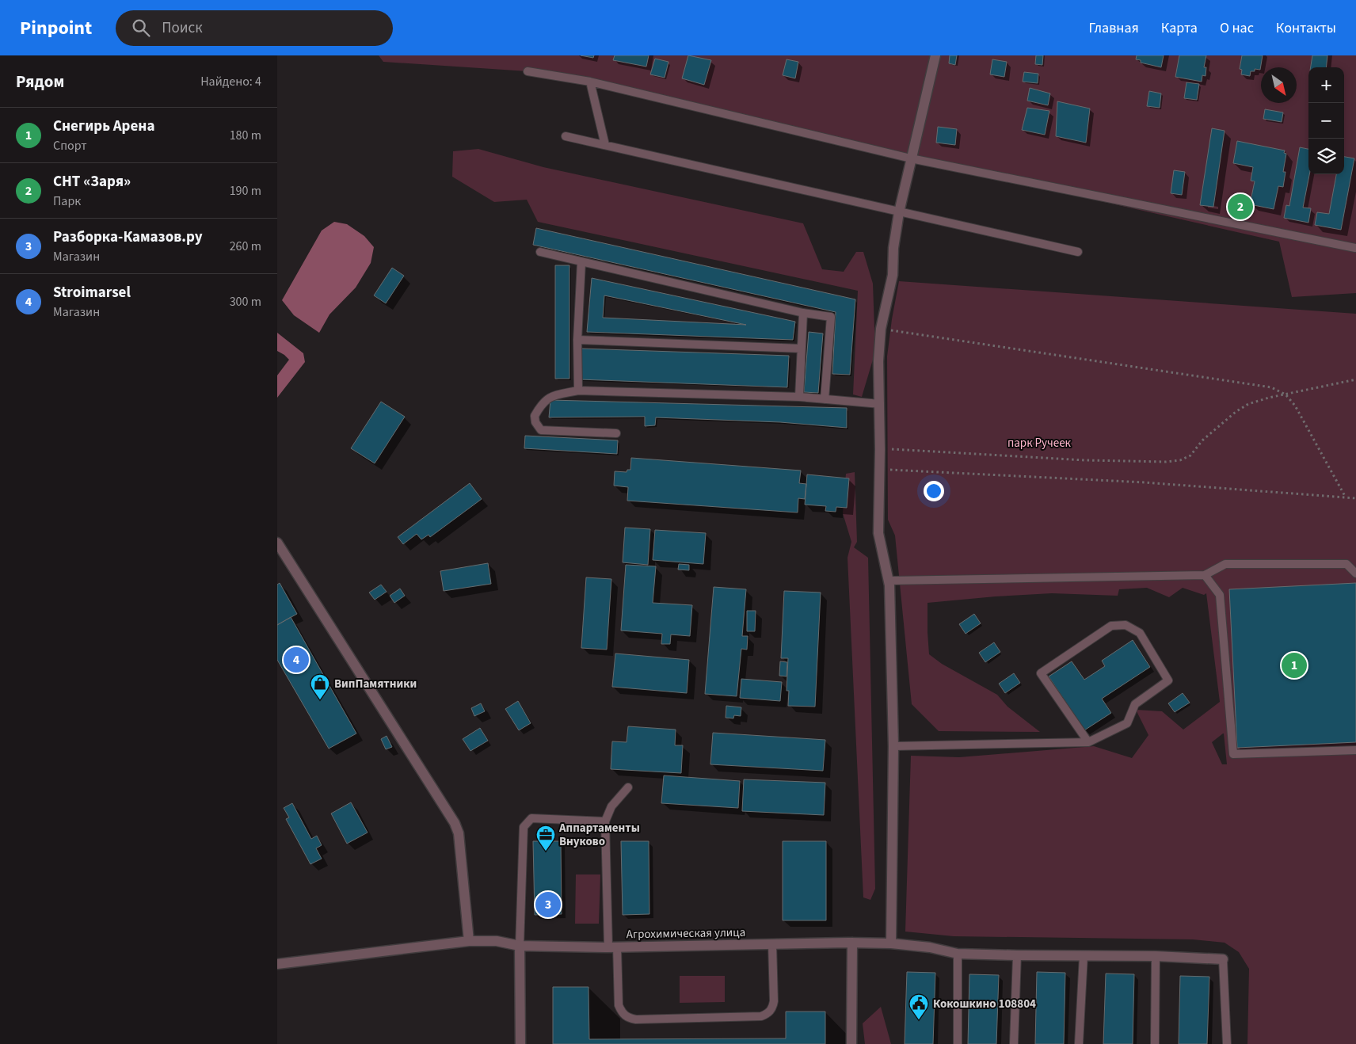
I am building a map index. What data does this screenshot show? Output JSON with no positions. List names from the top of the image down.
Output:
{
  "streets": {
    "street": ["Агрохимическая улица"]
  },
  "parks": ["парк Ручеек"],
  "places": {
    "shop": ["ВипПамятники"],
    "office": ["Аппартаменты Внуково"],
    "public building": ["Кокошкино 108804"]
  },
  "north": "bottom right",
  "page": {
    "header": "Pinpoint",
    "search": "Поиск",
    "nav": [
      "Главная",
      "Карта",
      "О нас",
      "Контакты"
    ],
    "heading": ["Рядом", "Найдено: 4"],
    "map_buttons": ["+", "−"],
    "list": [
      {
        "mark": "1",
        "name": "Снегирь Арена",
        "note": "Спорт",
        "value": "180 m"
      },
      {
        "mark": "2",
        "name": "СНТ «Заря»",
        "note": "Парк",
        "value": "190 m"
      },
      {
        "mark": "3",
        "name": "Разборка-Камазов.ру",
        "note": "Магазин",
        "value": "260 m"
      },
      {
        "mark": "4",
        "name": "Stroimarsel",
        "note": "Магазин",
        "value": "300 m"
      }
    ],
    "pins": [
      "2",
      "4",
      "1",
      "3"
    ]
  }
}
